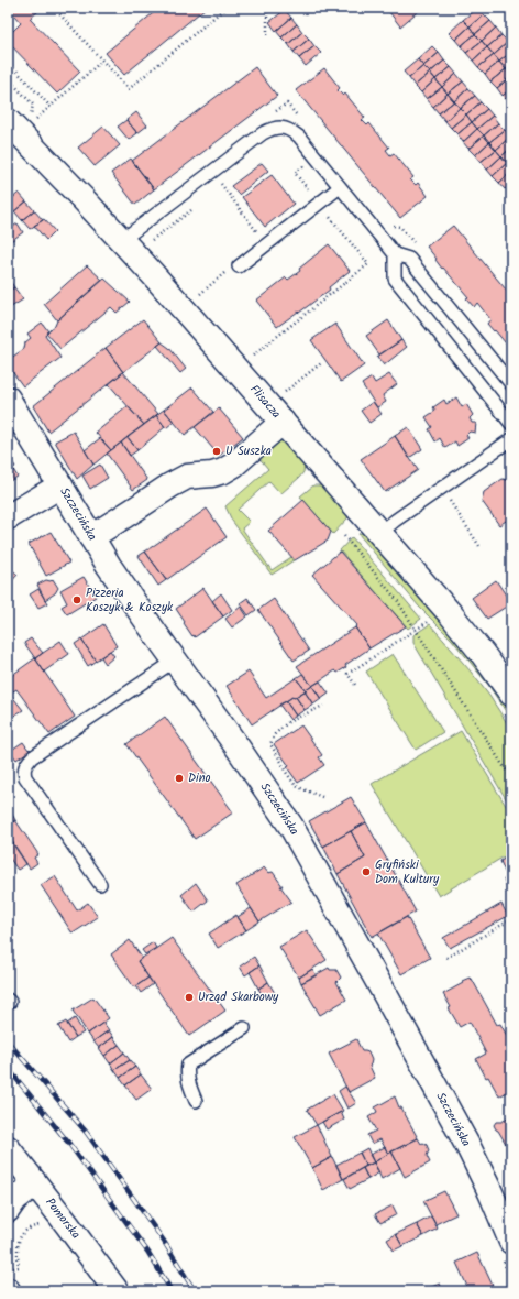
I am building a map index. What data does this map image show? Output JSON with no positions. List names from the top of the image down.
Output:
{
  "streets": {
    "street": ["Flisacza", "Szczecińska", "Pomorska"]
  },
  "places": [
    "U Suszka",
    "Pizzeria Koszyk & Koszyk",
    "Dino",
    "Gryfiński Dom Kultury",
    "Urząd Skarbowy"
  ]
}
